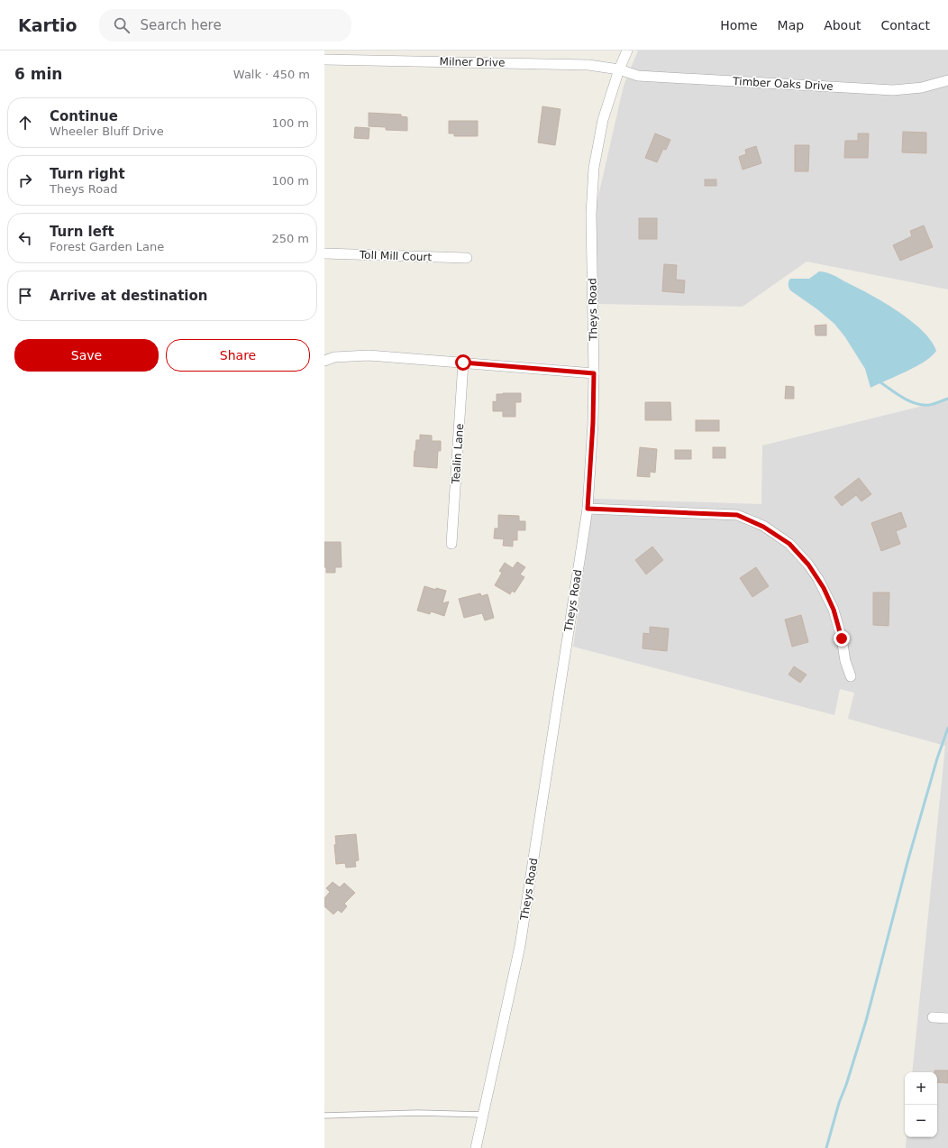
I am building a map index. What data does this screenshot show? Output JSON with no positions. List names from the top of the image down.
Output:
{
  "streets": {
    "street": [
      "Milner Drive",
      "Timber Oaks Drive",
      "Toll Mill Court",
      "Theys Road",
      "Tealin Lane"
    ]
  },
  "crossings": [
    ["Milner Drive", "Timber Oaks Drive"],
    ["Milner Drive", "Theys Road"],
    ["Timber Oaks Drive", "Theys Road"]
  ],
  "page": {
    "header": "Kartio",
    "search": "Search here",
    "nav": [
      "Home",
      "Map",
      "About",
      "Contact"
    ],
    "heading": ["6 min", "Walk · 450 m"],
    "list": [
      ["Continue", "Wheeler Bluff Drive", "100 m"],
      ["Turn right", "Theys Road", "100 m"],
      ["Turn left", "Forest Garden Lane", "250 m"],
      "Arrive at destination"
    ],
    "buttons": ["Save", "Share"],
    "map_buttons": ["+", "−"]
  }
}
